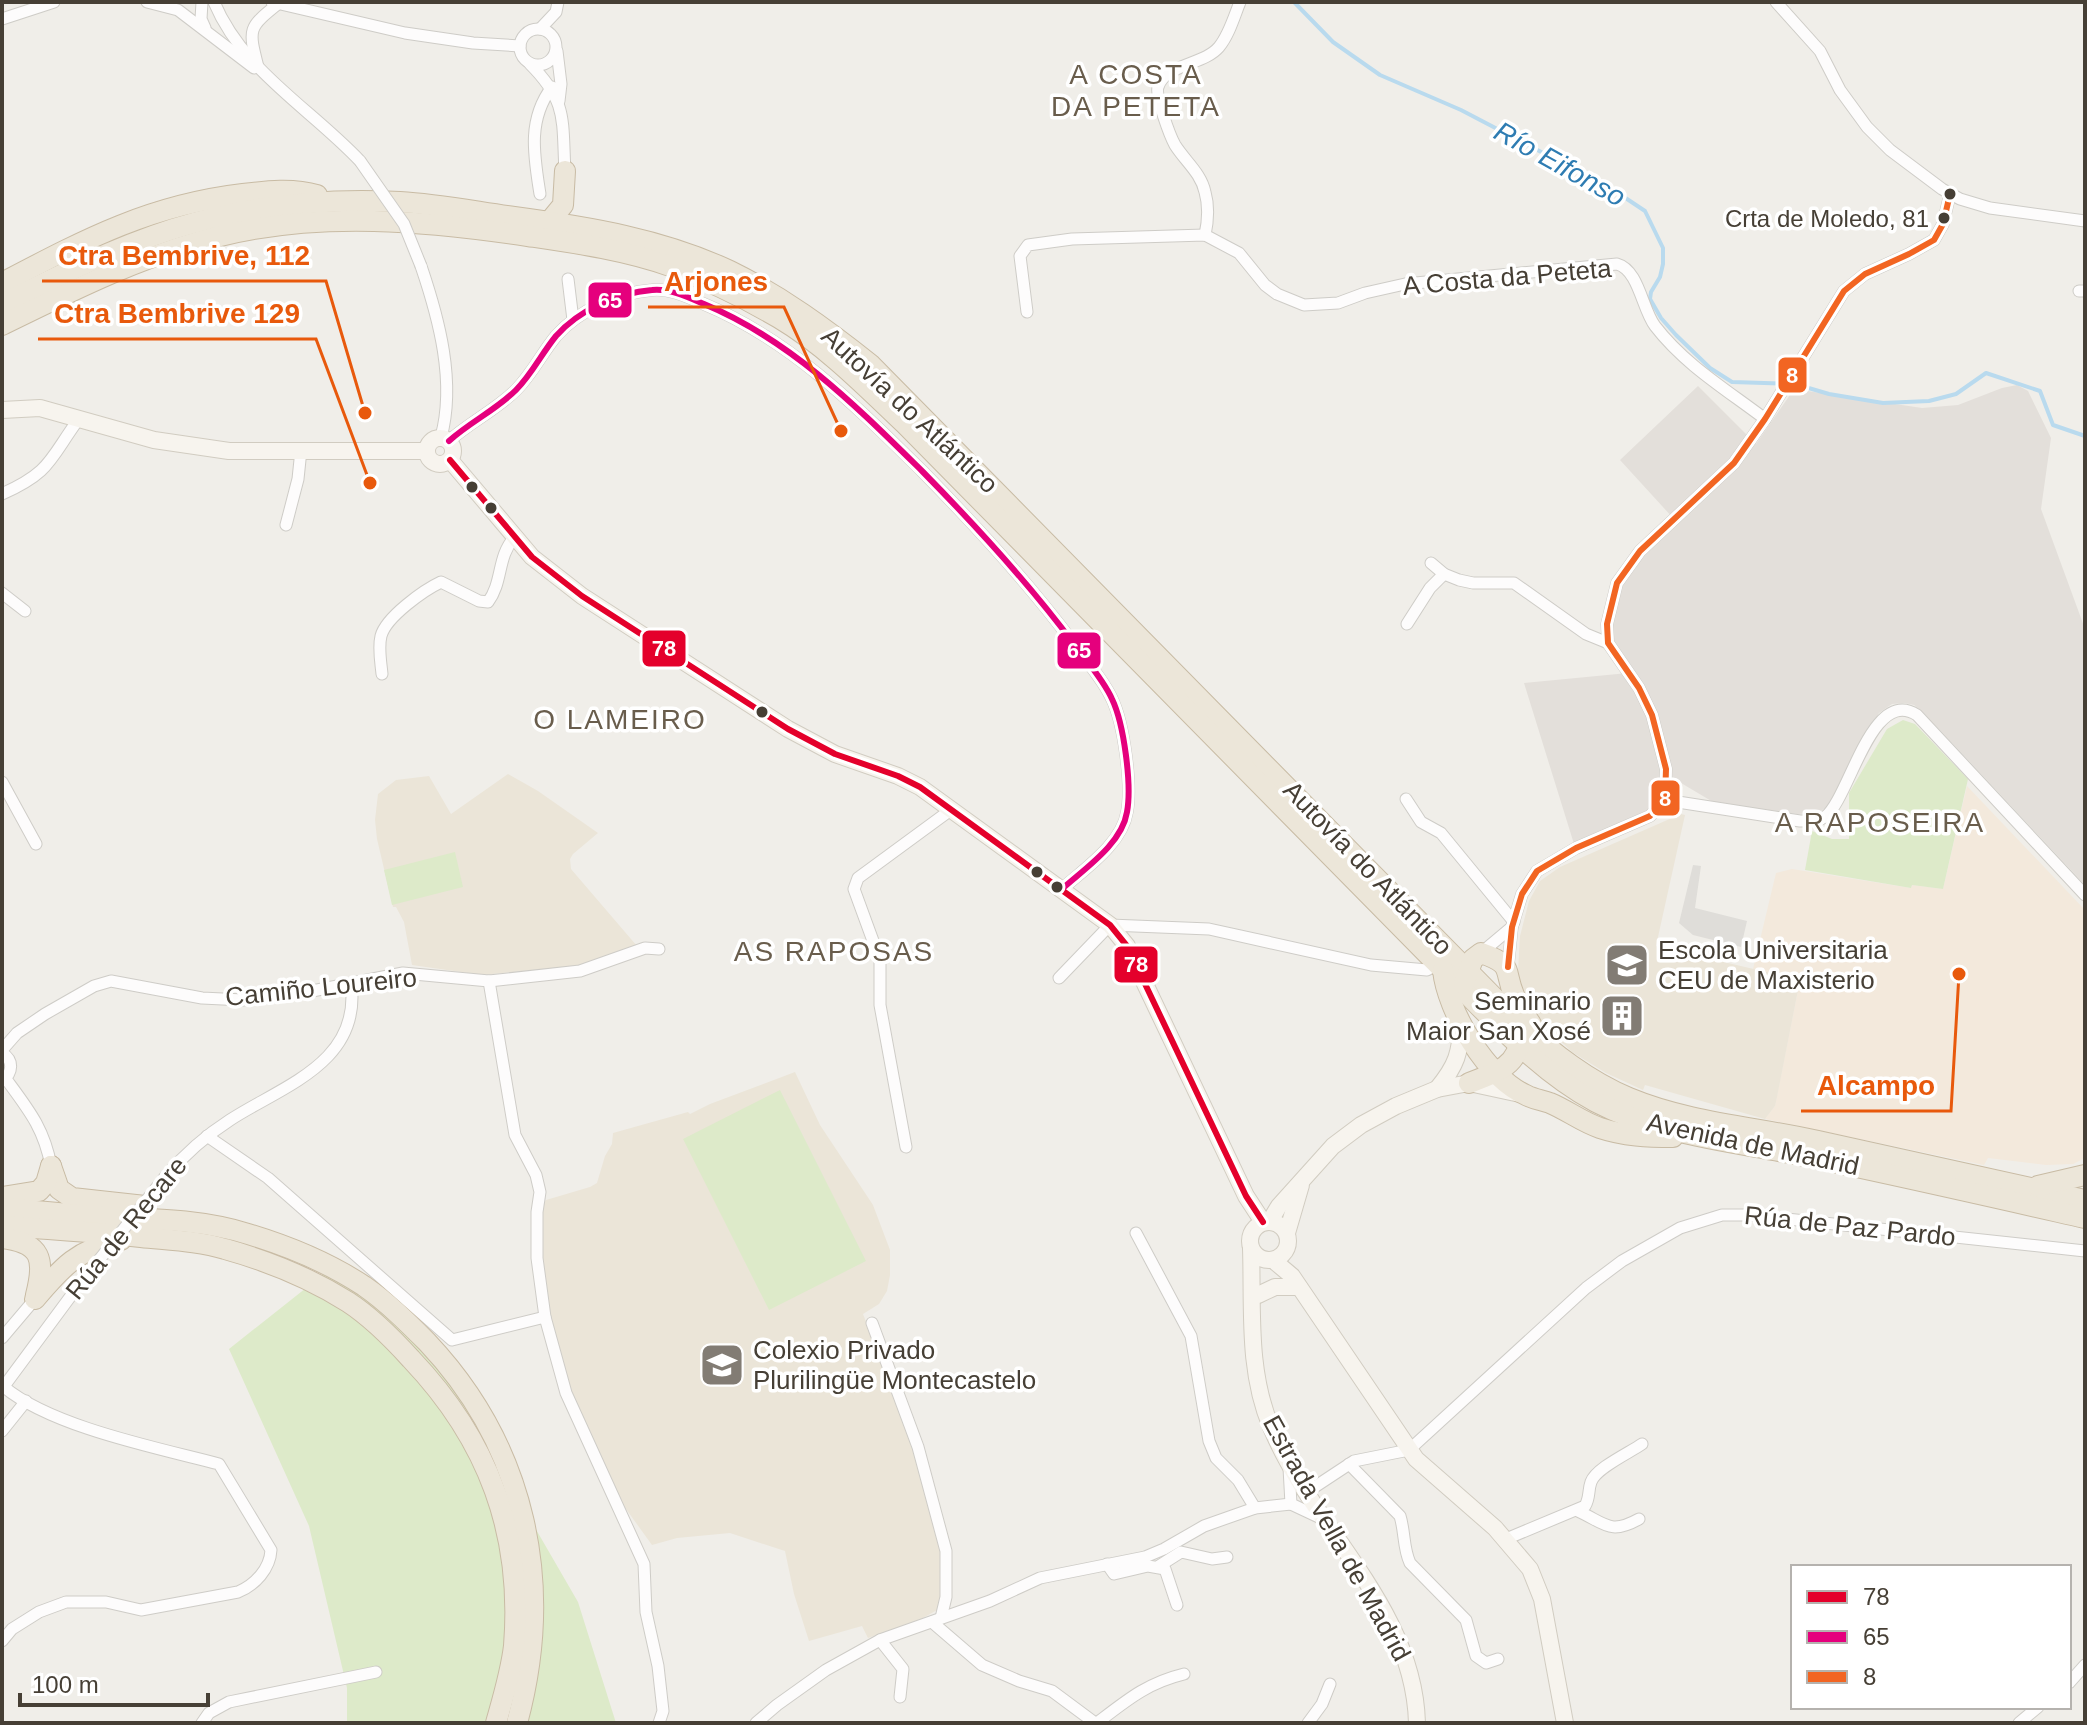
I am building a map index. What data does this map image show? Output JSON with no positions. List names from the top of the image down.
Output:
{
  "streets": {
    "highway": ["Autovía do Atlántico", "Avenida de Madrid"],
    "street": [
      "A Costa da Peteta",
      "Camiño Loureiro",
      "Rúa de Paz Pardo",
      "Rúa de Recare",
      "Estrada Vella de Madrid"
    ]
  },
  "crossings": [
    ["Autovía do Atlántico", "Avenida de Madrid"],
    ["Camiño Loureiro", "Rúa de Recare"]
  ],
  "districts": [
    "A COSTA DA PETETA",
    "O LAMEIRO",
    "A RAPOSEIRA",
    "AS RAPOSAS"
  ],
  "water": ["Río Eifonso"],
  "places": {
    "other": [
      "Crta de Moledo, 81",
      "Ctra Bembrive, 112",
      "Arjones",
      "Ctra Bembrive 129",
      "Alcampo"
    ],
    "school or university": ["Escola Universitaria CEU de Maxisterio", "Colexio Privado Plurilingüe Montecastelo"],
    "building": ["Seminario Maior San Xosé"]
  },
  "lines": ["transit line 8", "transit line 65", "transit line 78"],
  "legend": ["78", "65", "8"],
  "scale_bar": "100 m"
}
